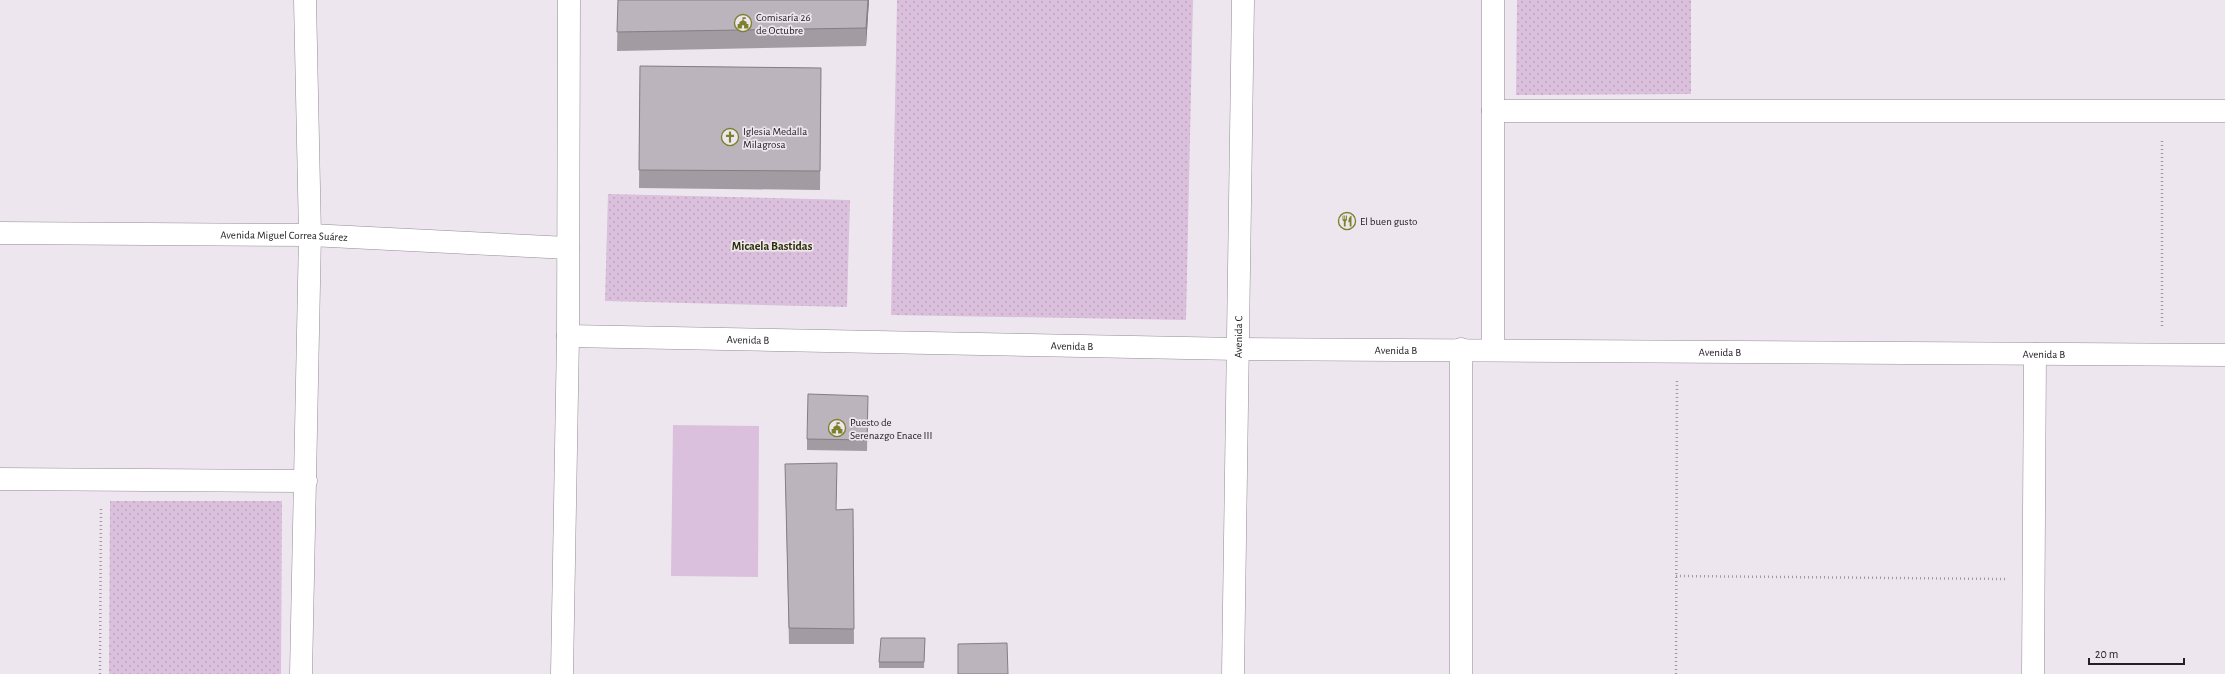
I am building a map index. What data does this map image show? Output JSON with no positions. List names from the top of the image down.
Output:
{
  "streets": {
    "street": ["Avenida Miguel Correa Suárez", "Avenida C", "Avenida B"]
  },
  "crossings": [
    ["Avenida C", "Avenida B"]
  ],
  "districts": ["Micaela Bastidas"],
  "places": {
    "public building": ["Comisaría 26 de Octubre", "Puesto de Serenazgo Enace III"],
    "church": ["Iglesia Medalla Milagrosa"],
    "restaurant": ["El buen gusto"]
  },
  "scale_bar": "20 m"
}
